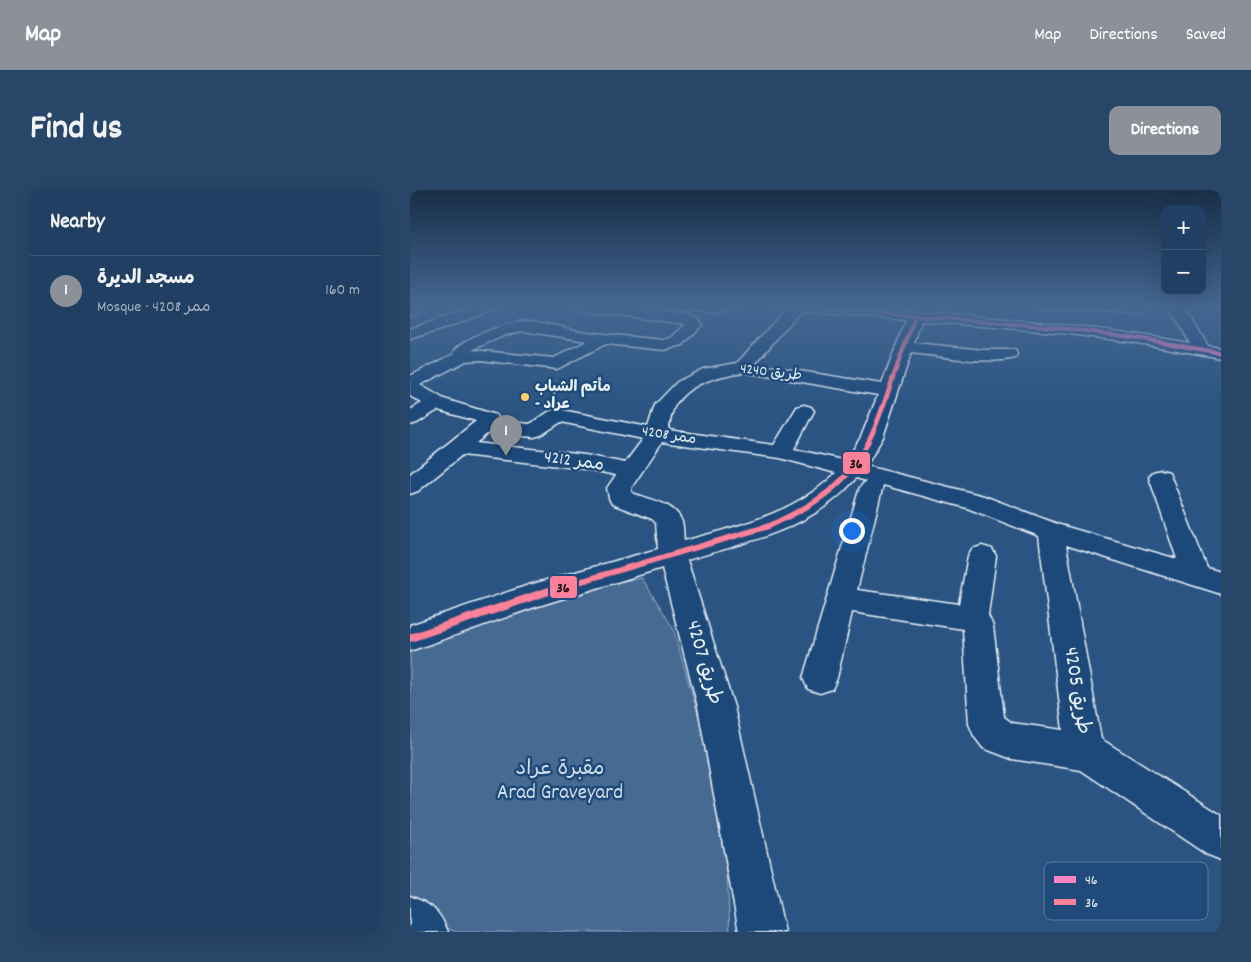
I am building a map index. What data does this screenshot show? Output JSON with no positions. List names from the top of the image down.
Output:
{
  "streets": {
    "street": [
      "طريق 4240",
      "ممر 4208",
      "ممر 4212",
      "طريق 4207",
      "طريق 4205"
    ]
  },
  "crossings": [
    ["طريق 4240", "ممر 4208"],
    ["طريق 4240", "طريق 4207"],
    ["ممر 4208", "طريق 4207"],
    ["ممر 4212", "طريق 4207"]
  ],
  "parks": ["مقبرة عراد Arad Graveyard"],
  "places": ["مأتم الشباب - عراد"],
  "lines": ["transit line 46", "transit line 36"],
  "legend": ["46", "36"],
  "page": {
    "header": "Map",
    "nav": ["Map", "Directions", "Saved"],
    "title": "Find us",
    "buttons": "Directions",
    "heading": "Nearby",
    "map_buttons": ["+", "−"],
    "list": [
      {
        "mark": "1",
        "name": "مسجد الديرة",
        "note": "Mosque · ممر 4208",
        "value": "160 m"
      }
    ],
    "pins": "1"
  }
}
